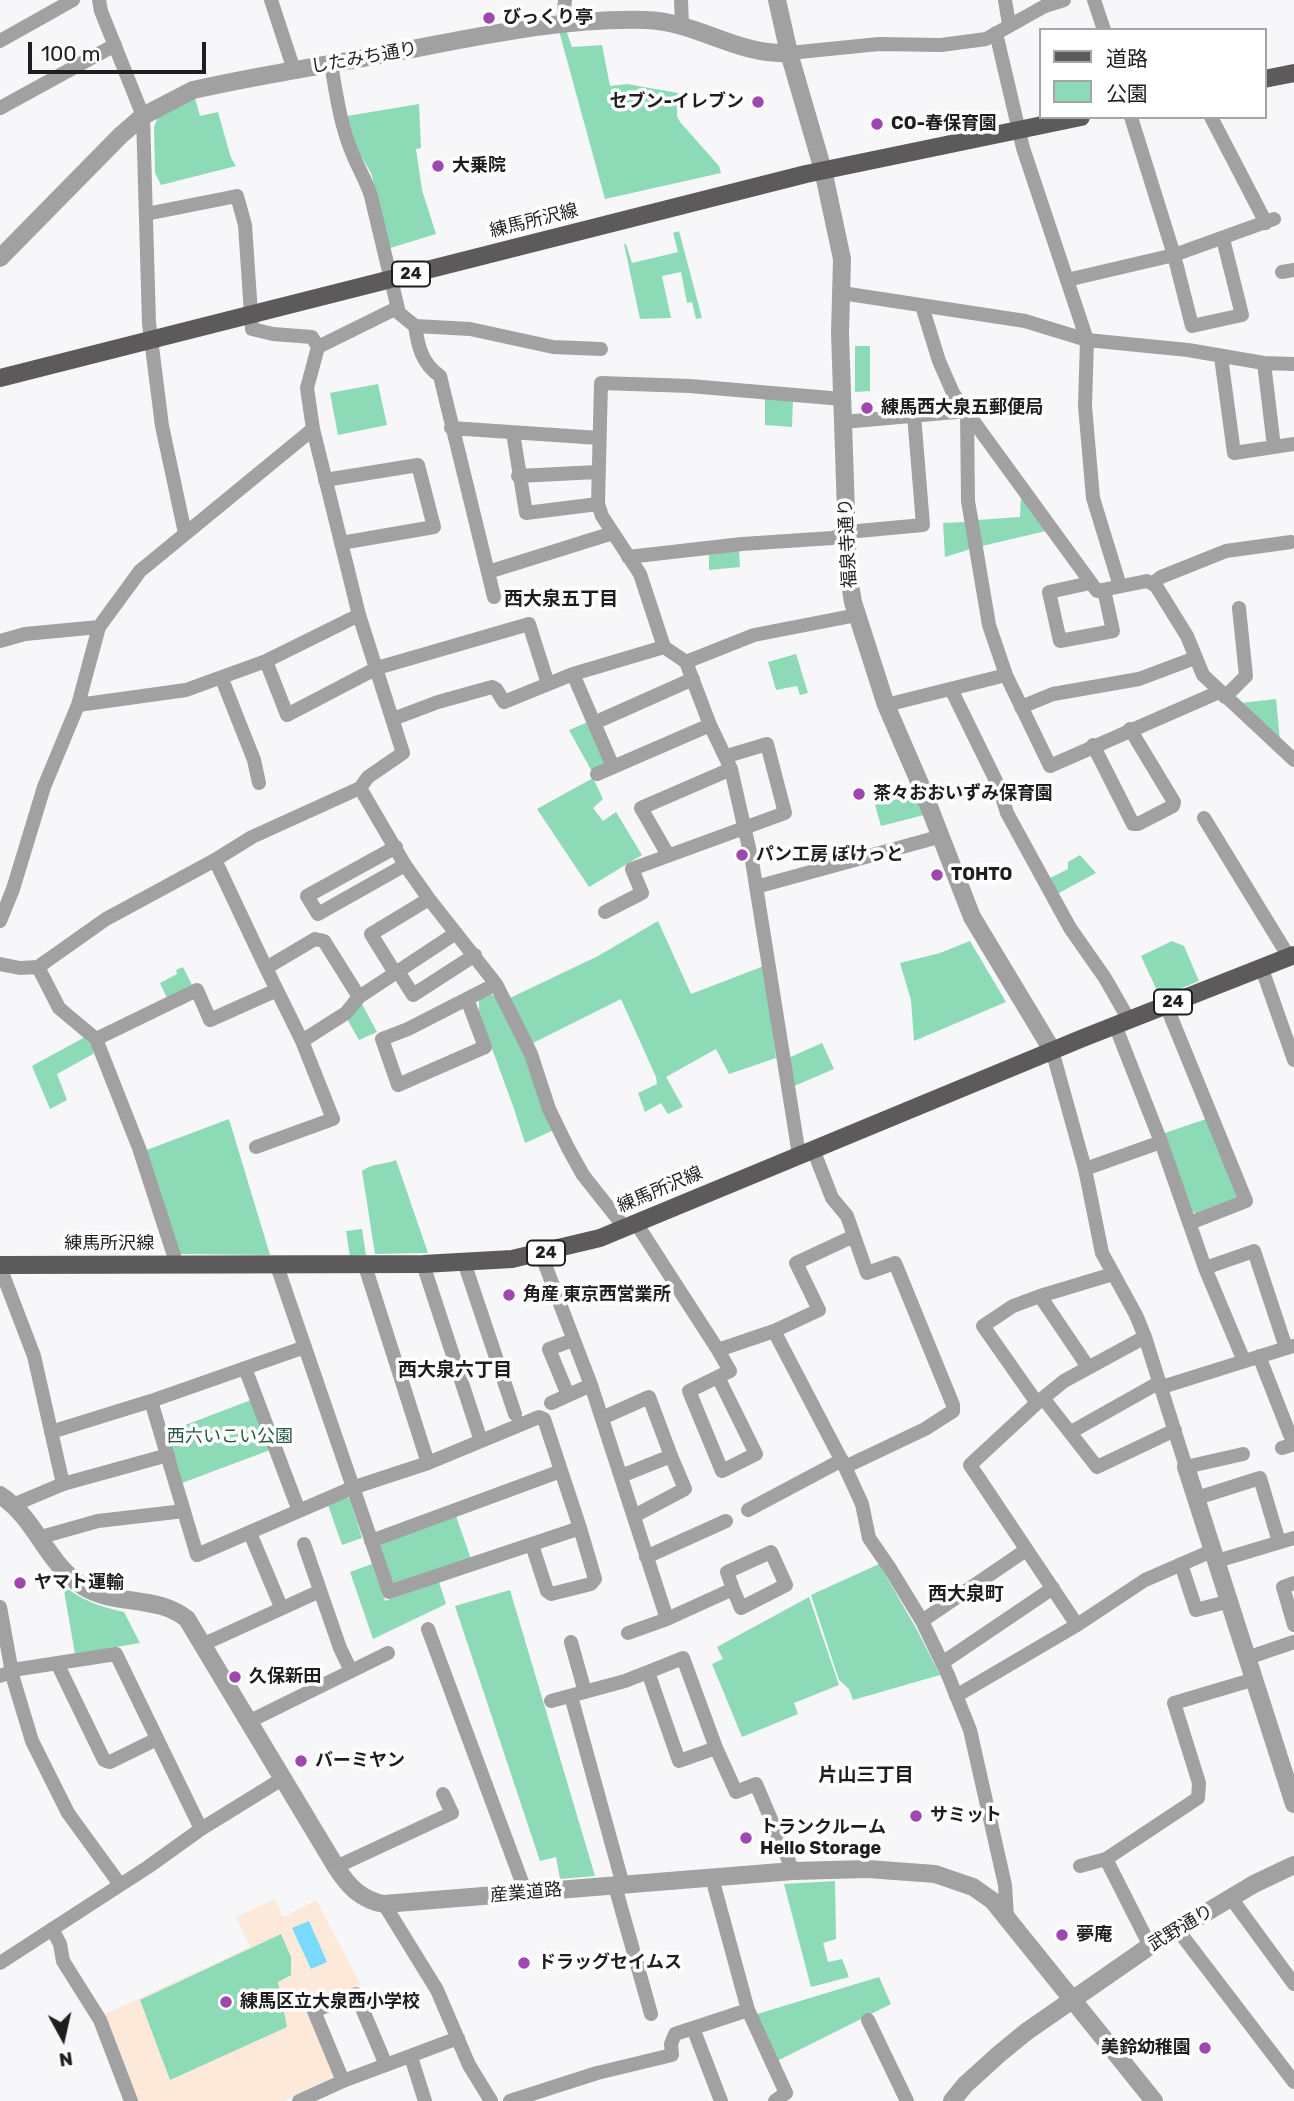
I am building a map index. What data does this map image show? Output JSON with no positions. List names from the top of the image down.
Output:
{
  "streets": {
    "main road": ["練馬所沢線", "24"],
    "street": [
      "したみち通り",
      "福泉寺通り",
      "産業道路",
      "武野通り"
    ]
  },
  "crossings": [
    ["したみち通り", "福泉寺通り"],
    ["練馬所沢線", "福泉寺通り"],
    ["産業道路", "武野通り"]
  ],
  "districts": [
    "西大泉五丁目",
    "西大泉六丁目",
    "西大泉町",
    "片山三丁目"
  ],
  "parks": ["西六いこい公園"],
  "places": [
    "びっくり亭",
    "セブン-イレブン",
    "CO-春保育園",
    "大乗院",
    "練馬西大泉五郵便局",
    "茶々おおいずみ保育園",
    "パン工房 ぽけっと",
    "TOHTO",
    "角産 東京西営業所",
    "ヤマト運輸",
    "久保新田",
    "バーミヤン",
    "サミット",
    "トランクルーム Hello Storage",
    "夢庵",
    "ドラッグセイムス",
    "練馬区立大泉西小学校",
    "美鈴幼稚園"
  ],
  "legend": ["道路", "公園"],
  "scale_bar": "100 m",
  "north": "bottom"
}
